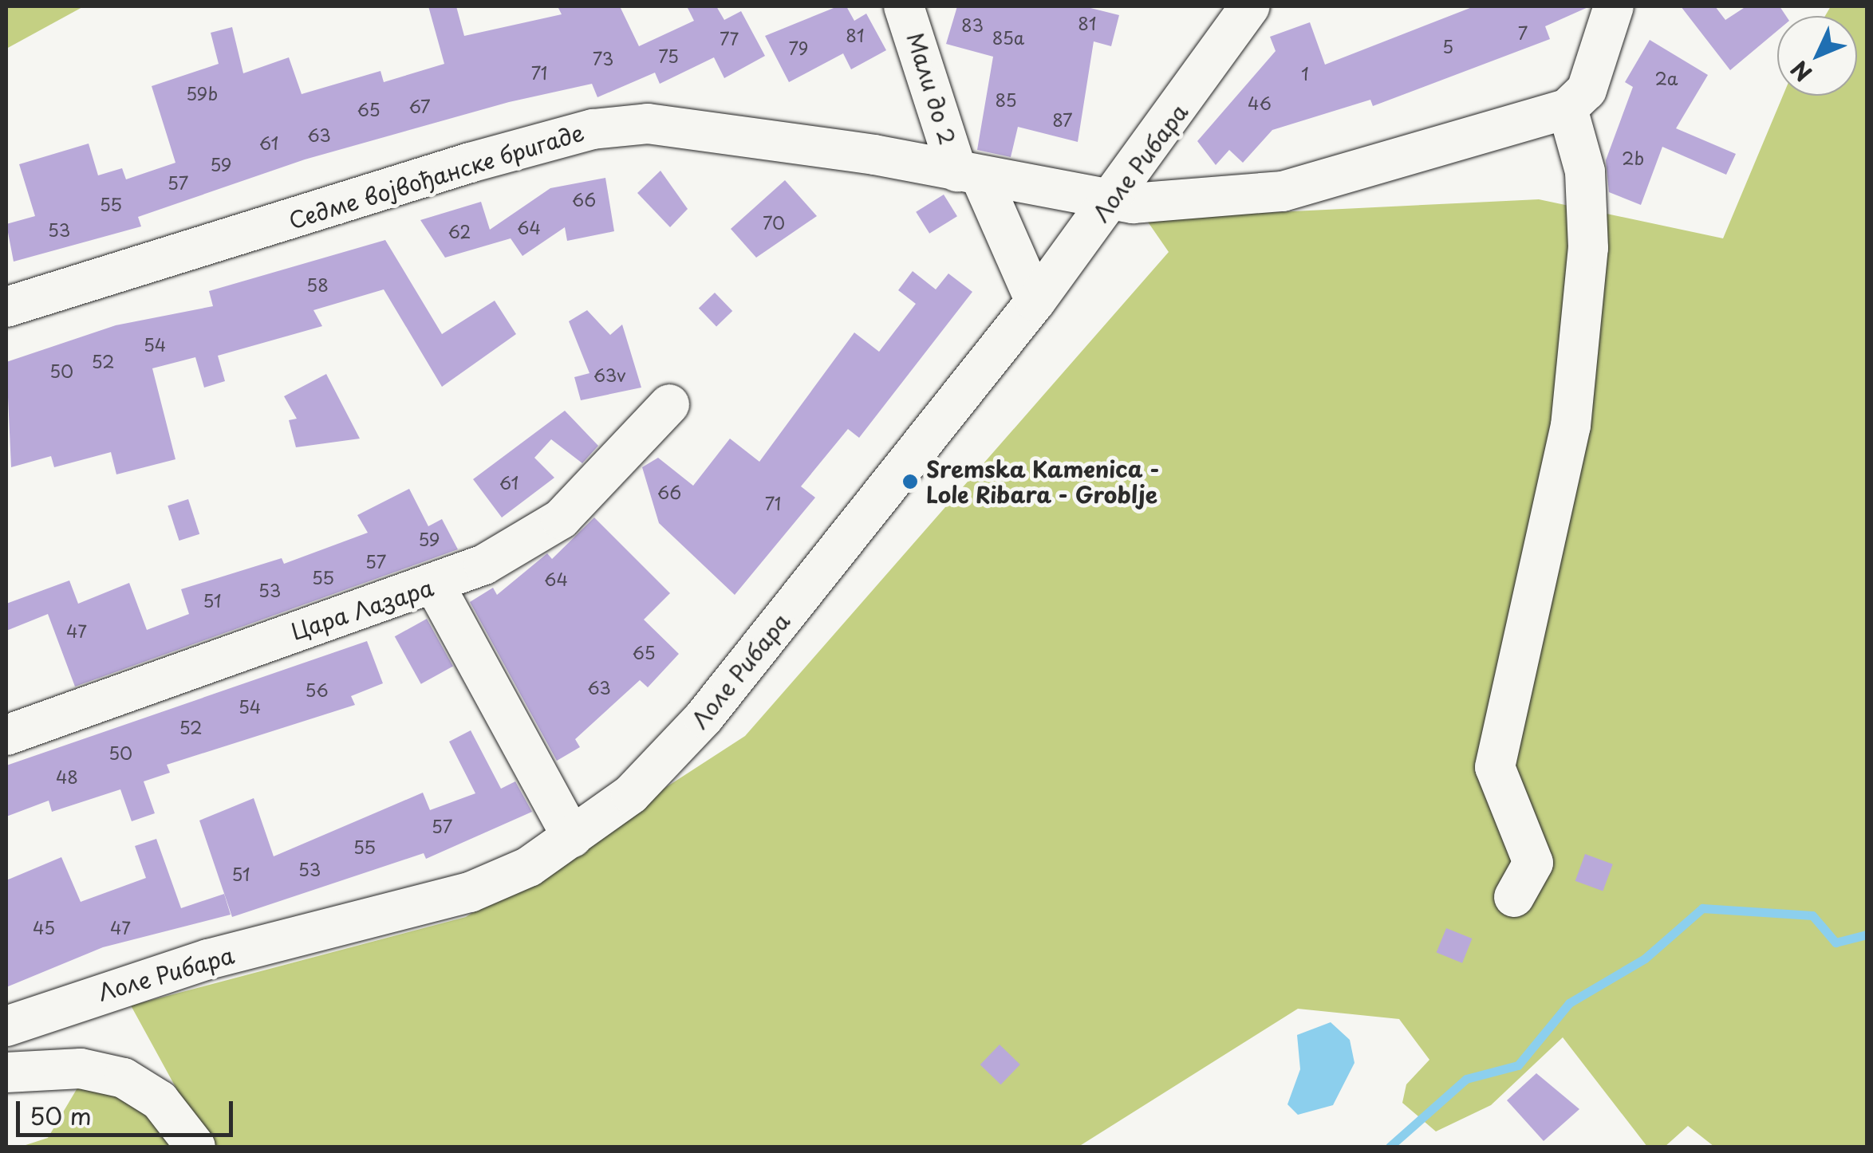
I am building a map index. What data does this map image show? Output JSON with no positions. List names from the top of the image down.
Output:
{
  "streets": {
    "street": [
      "Мали до 2",
      "Лоле Рибара",
      "Седме војвођанске бригаде",
      "Цара Лазара"
    ]
  },
  "crossings": [
    ["Мали до 2", "Лоле Рибара"],
    ["Мали до 2", "Седме војвођанске бригаде"],
    ["Лоле Рибара", "Седме војвођанске бригаде"]
  ],
  "places": ["Sremska Kamenica - Lole Ribara - Groblje"],
  "house_numbers": [
    "81",
    "83",
    "7",
    "81",
    "85a",
    "77",
    "5",
    "79",
    "75",
    "73",
    "71",
    "1",
    "2a",
    "59b",
    "85",
    "46",
    "67",
    "65",
    "87",
    "63",
    "61",
    "2b",
    "59",
    "57",
    "66",
    "55",
    "70",
    "64",
    "53",
    "62",
    "58",
    "54",
    "52",
    "50",
    "63v",
    "61",
    "66",
    "71",
    "59",
    "57",
    "55",
    "64",
    "53",
    "51",
    "47",
    "65",
    "63",
    "56",
    "54",
    "52",
    "50",
    "48",
    "57",
    "55",
    "53",
    "51",
    "45",
    "47"
  ],
  "scale_bar": "50 m",
  "north": "bottom left"
}
